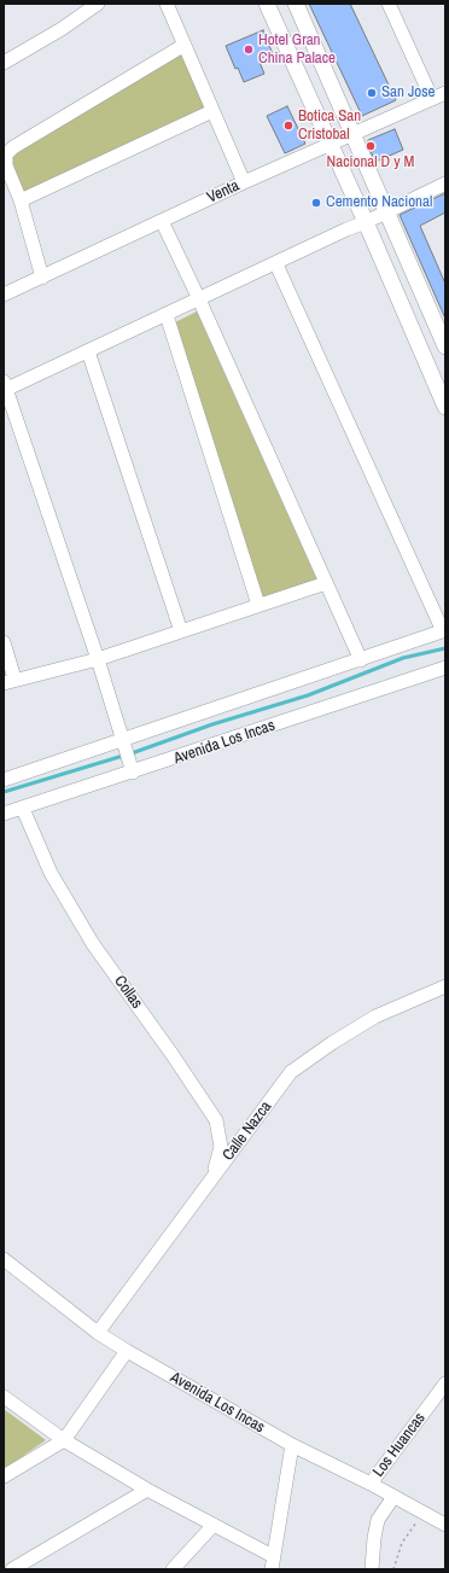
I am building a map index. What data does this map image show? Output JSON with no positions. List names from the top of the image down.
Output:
{
  "streets": {
    "street": [
      "Venta",
      "Avenida Los Incas",
      "Collas",
      "Calle Nazca",
      "Los Huancas"
    ]
  },
  "crossings": [
    ["Avenida Los Incas", "Collas"],
    ["Avenida Los Incas", "Calle Nazca"],
    ["Avenida Los Incas", "Los Huancas"],
    ["Collas", "Calle Nazca"]
  ],
  "places": [
    "Hotel Gran China Palace",
    "San Jose",
    "Botica San Cristobal",
    "Nacional D y M",
    "Cemento Nacional"
  ]
}
